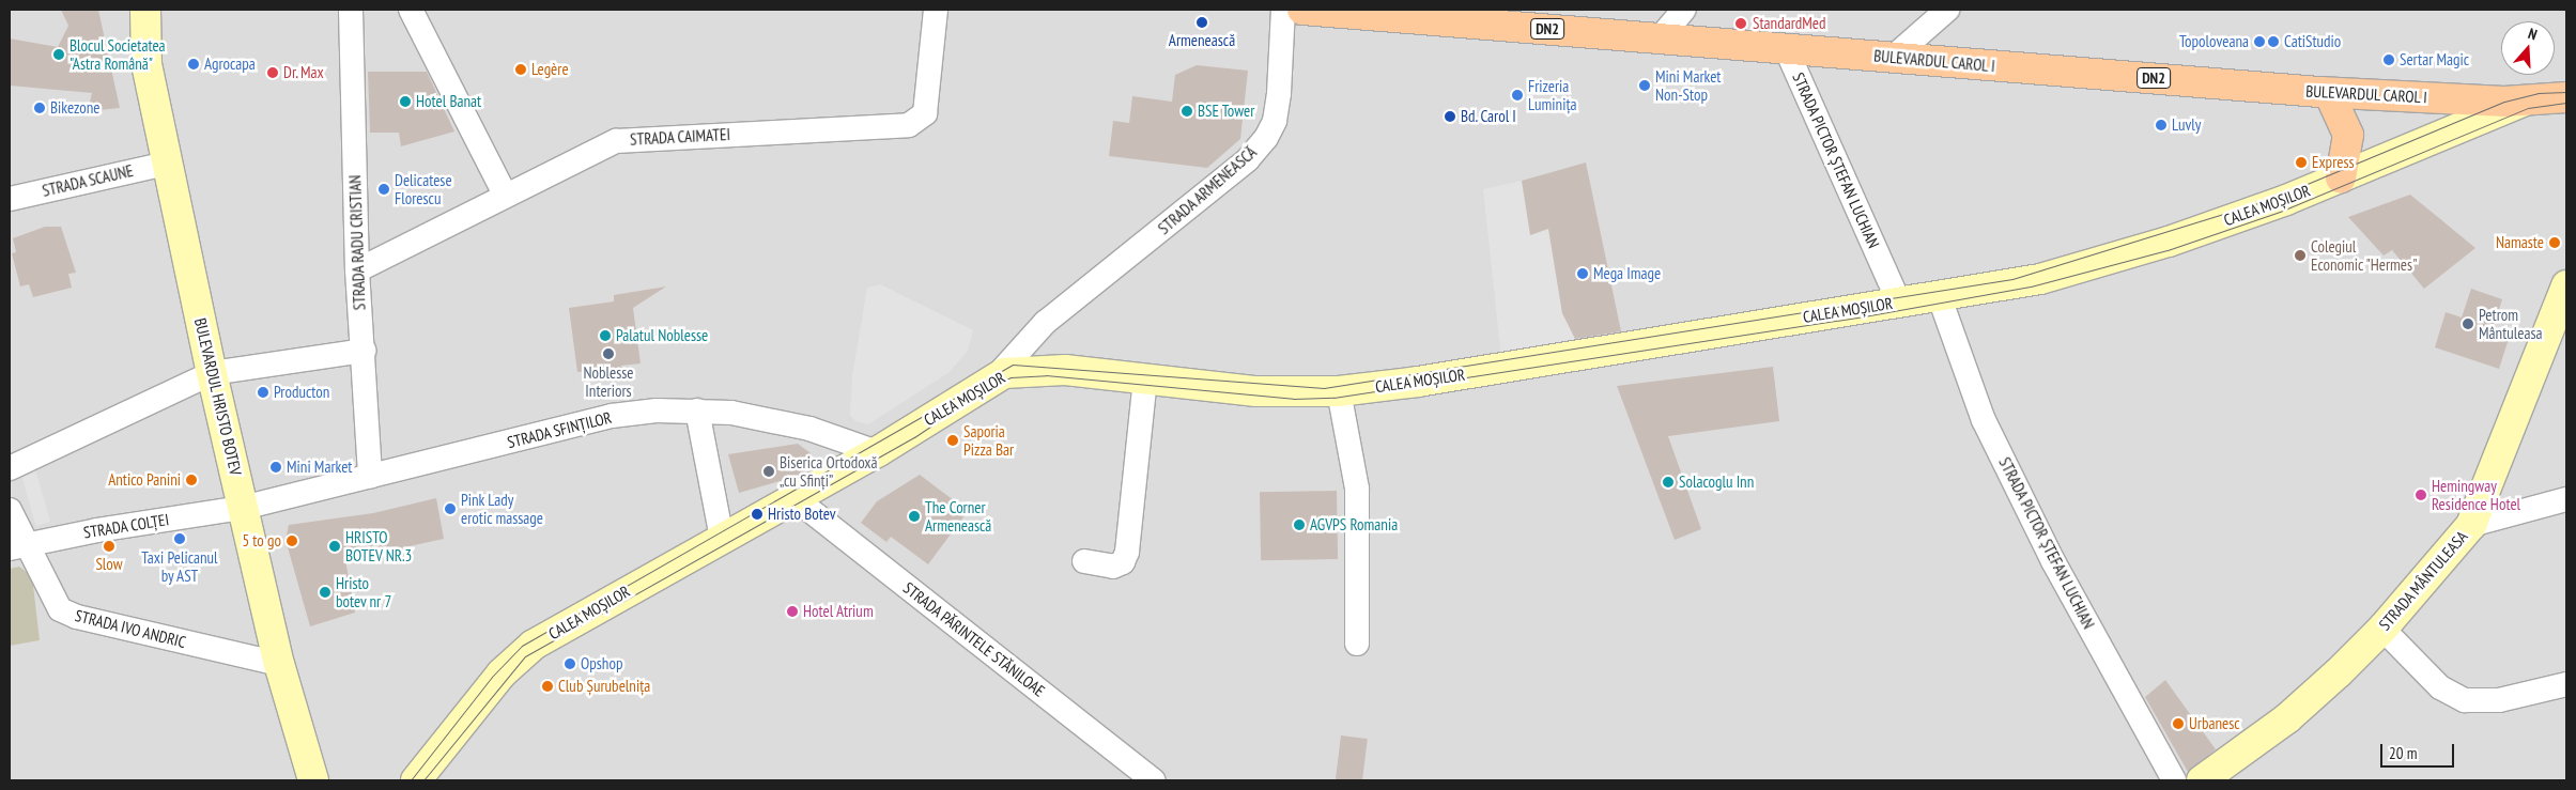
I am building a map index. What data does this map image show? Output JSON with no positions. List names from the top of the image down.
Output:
{
  "streets": {
    "main road": ["DN2", "BULEVARDUL CAROL I"],
    "street": [
      "STRADA CAIMATEI",
      "STRADA PICTOR ȘTEFAN LUCHIAN",
      "STRADA SCAUNE",
      "STRADA ARMENEASCĂ",
      "CALEA MOȘILOR",
      "STRADA RADU CRISTIAN",
      "BULEVARDUL HRISTO BOTEV",
      "STRADA SFINȚILOR",
      "STRADA COLȚEI",
      "STRADA MÂNTULEASA",
      "STRADA IVO ANDRIC",
      "STRADA PĂRINTELE STĂNILOAE"
    ]
  },
  "crossings": [
    ["BULEVARDUL CAROL I", "STRADA PICTOR ȘTEFAN LUCHIAN"],
    ["BULEVARDUL CAROL I", "CALEA MOȘILOR"],
    ["STRADA CAIMATEI", "STRADA RADU CRISTIAN"],
    ["STRADA PICTOR ȘTEFAN LUCHIAN", "CALEA MOȘILOR"],
    ["STRADA SCAUNE", "BULEVARDUL HRISTO BOTEV"],
    ["STRADA ARMENEASCĂ", "CALEA MOȘILOR"],
    ["CALEA MOȘILOR", "STRADA SFINȚILOR"],
    ["CALEA MOȘILOR", "STRADA PĂRINTELE STĂNILOAE"],
    ["STRADA RADU CRISTIAN", "STRADA SFINȚILOR"],
    ["BULEVARDUL HRISTO BOTEV", "STRADA SFINȚILOR"],
    ["BULEVARDUL HRISTO BOTEV", "STRADA COLȚEI"],
    ["BULEVARDUL HRISTO BOTEV", "STRADA IVO ANDRIC"],
    ["STRADA SFINȚILOR", "STRADA COLȚEI"],
    ["STRADA COLȚEI", "STRADA IVO ANDRIC"]
  ],
  "places": [
    "Armenească",
    "StandardMed",
    "Topoloveana",
    "CatiStudio",
    "Blocul Societatea \"Astra Română\"",
    "Sertar Magic",
    "Agrocapa",
    "Legère",
    "Dr. Max",
    "Mini Market Non-Stop",
    "Frizeria Luminița",
    "Hotel Banat",
    "Bikezone",
    "BSE Tower",
    "Bd. Carol I",
    "Luvly",
    "Express",
    "Delicatese Florescu",
    "Namaste",
    "Colegiul Economic \"Hermes\"",
    "Mega Image",
    "Petrom Mântuleasa",
    "Palatul Noblesse",
    "Noblesse Interiors",
    "Producton",
    "Saporia Pizza Bar",
    "Mini Market",
    "Biserica Ortodoxă „cu Sfinți”",
    "Antico Panini",
    "Solacoglu Inn",
    "Hemingway Residence Hotel",
    "Pink Lady erotic massage",
    "Hristo Botev",
    "The Corner Armenească",
    "AGVPS Romania",
    "Taxi Pelicanul by AST",
    "5 to go",
    "Slow",
    "HRISTO BOTEV NR.3",
    "Hristo botev nr 7",
    "Hotel Atrium",
    "Opshop",
    "Club Șurubelnița",
    "Urbanesc"
  ],
  "scale_bar": "20 m",
  "north": "top"
}
